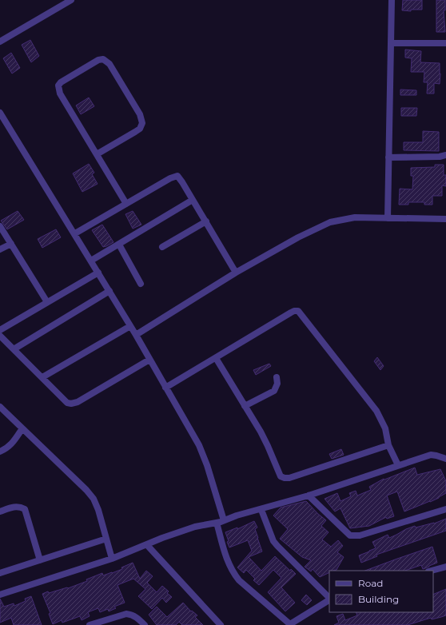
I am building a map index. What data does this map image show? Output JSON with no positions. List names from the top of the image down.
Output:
{
  "legend": ["Road", "Building"]
}
